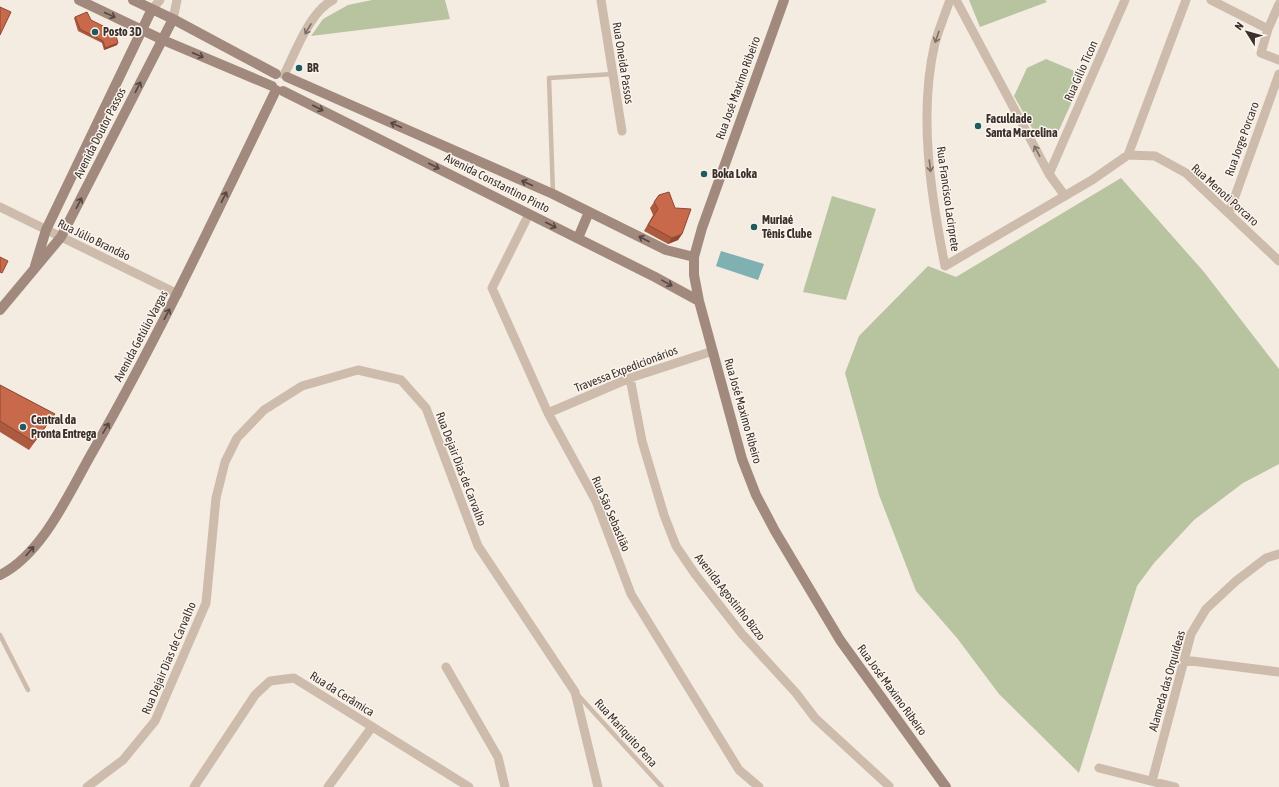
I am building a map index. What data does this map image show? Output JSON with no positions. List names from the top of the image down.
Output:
{
  "streets": {
    "street": [
      "Rua Oneida Passos",
      "Rua Gilio Ticon",
      "Rua José Maximo Ribeiro",
      "Avenida Doutor Passos",
      "Rua Jorge Porcaro",
      "Avenida Constantino Pinto",
      "Rua Menoti Porcaro",
      "Rua Francisco Lacirprete",
      "Rua Júlio Brandão",
      "Avenida Getúlio Vargas",
      "Travessa Expedicionários",
      "Rua Dejair Dias de Carvalho",
      "Rua São Sebastião",
      "Avenida Agostinho Bizzo",
      "Alameda das Orquídeas",
      "Rua da Cerâmica"
    ],
    "lane": ["Rua Mariquito Pena"]
  },
  "crossings": [
    ["Rua José Maximo Ribeiro", "Avenida Constantino Pinto"],
    ["Rua José Maximo Ribeiro", "Travessa Expedicionários"],
    ["Avenida Doutor Passos", "Avenida Constantino Pinto"],
    ["Avenida Doutor Passos", "Rua Júlio Brandão"],
    ["Rua Jorge Porcaro", "Rua Menoti Porcaro"],
    ["Avenida Constantino Pinto", "Avenida Getúlio Vargas"],
    ["Avenida Constantino Pinto", "Rua São Sebastião"],
    ["Rua Júlio Brandão", "Avenida Getúlio Vargas"],
    ["Travessa Expedicionários", "Rua São Sebastião"],
    ["Travessa Expedicionários", "Avenida Agostinho Bizzo"],
    ["Rua Dejair Dias de Carvalho", "Rua Mariquito Pena"]
  ],
  "one_way": ["Avenida Getúlio Vargas"],
  "places": [
    "Posto 3D",
    "BR",
    "Faculdade Santa Marcelina",
    "Boka Loka",
    "Muriaé Tênis Clube",
    "Central da Pronta Entrega"
  ],
  "north": "top left"
}
